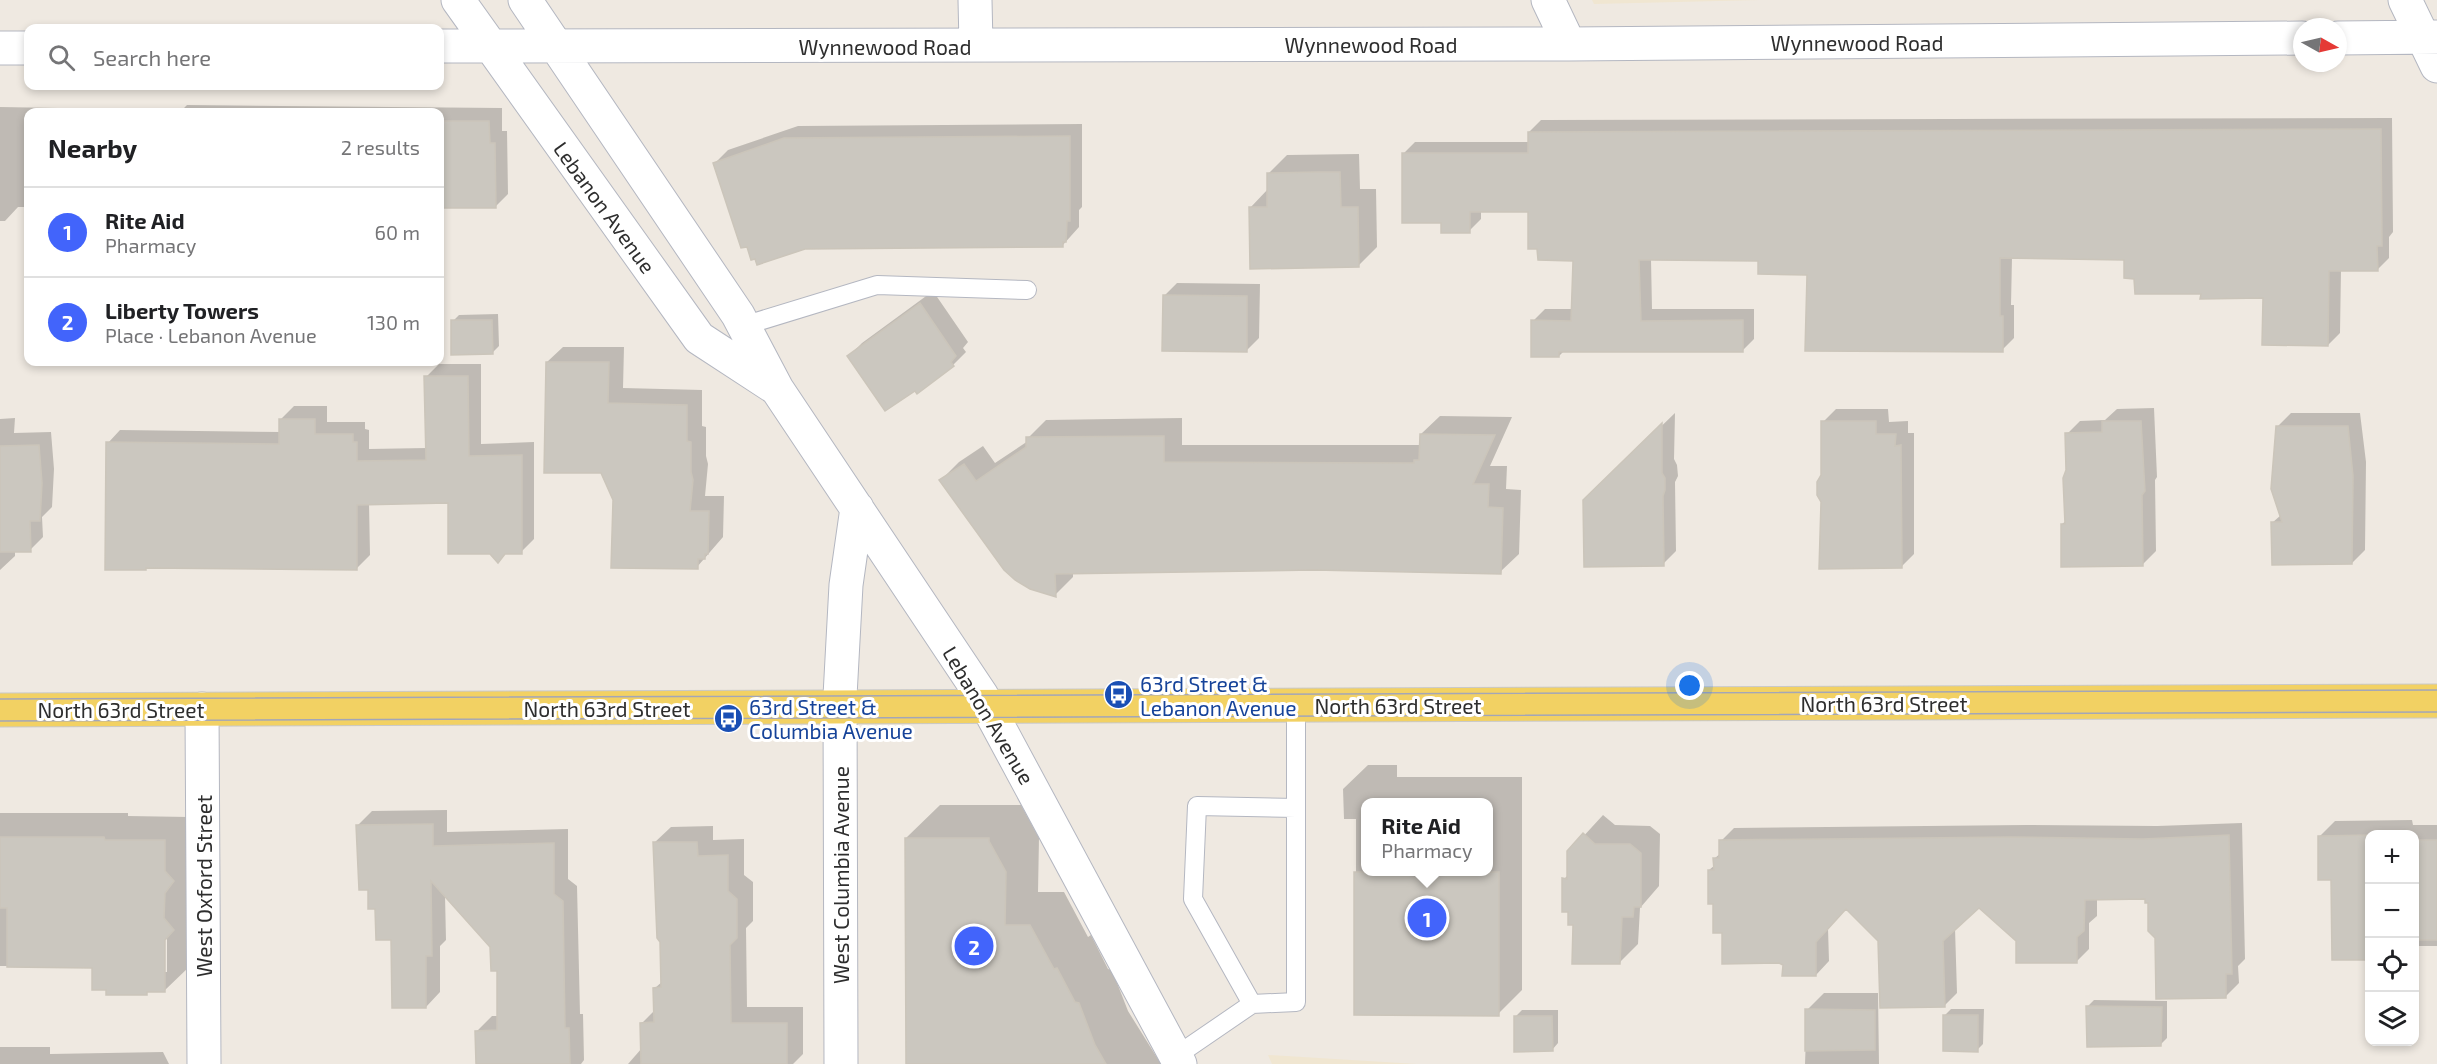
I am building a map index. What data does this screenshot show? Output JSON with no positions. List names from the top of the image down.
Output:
{
  "streets": {
    "main road": ["North 63rd Street"],
    "street": [
      "Wynnewood Road",
      "Lebanon Avenue",
      "West Columbia Avenue",
      "West Oxford Street"
    ]
  },
  "crossings": [
    ["Wynnewood Road", "Lebanon Avenue"],
    ["Lebanon Avenue", "North 63rd Street"],
    ["Lebanon Avenue", "West Columbia Avenue"],
    ["North 63rd Street", "West Columbia Avenue"],
    ["North 63rd Street", "West Oxford Street"]
  ],
  "places": {
    "bus stop": ["63rd Street & Lebanon Avenue", "63rd Street & Columbia Avenue"]
  },
  "north": "right",
  "page": {
    "search": "Search here",
    "heading": ["Nearby", "2 results"],
    "list": [
      {
        "mark": "1",
        "name": "Rite Aid",
        "note": "Pharmacy",
        "value": "60 m"
      },
      {
        "mark": "2",
        "name": "Liberty Towers",
        "note": "Place · Lebanon Avenue",
        "value": "130 m"
      }
    ],
    "popup": ["Rite Aid", "Pharmacy"],
    "map_buttons": ["+", "−"],
    "pins": ["1", "2"]
  }
}
